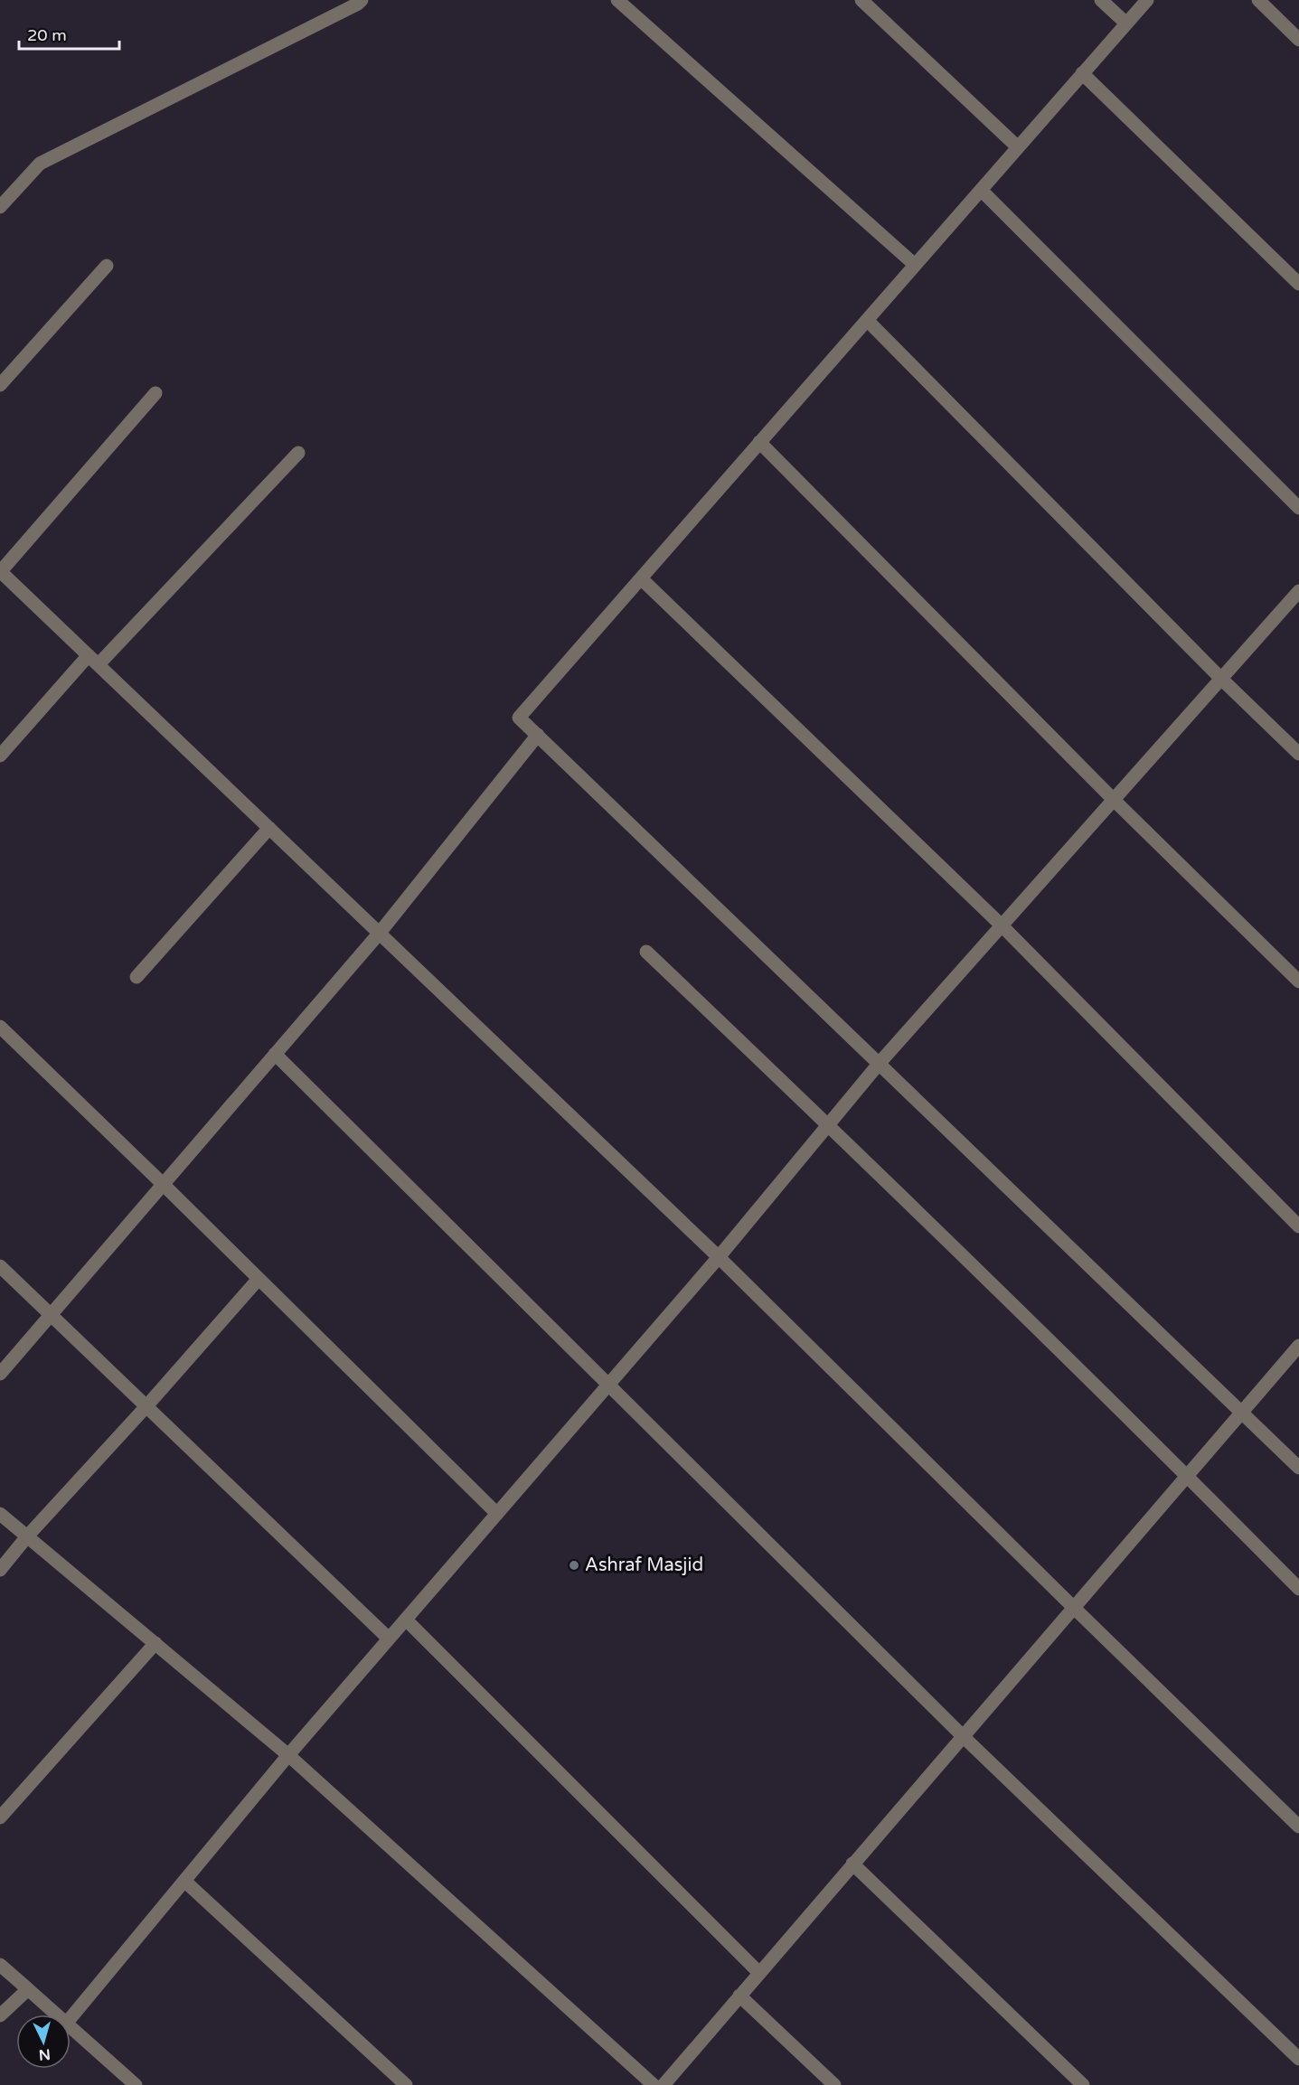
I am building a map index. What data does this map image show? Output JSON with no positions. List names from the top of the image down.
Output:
{
  "places": ["Ashraf Masjid"],
  "scale_bar": "20 m",
  "north": "bottom"
}
